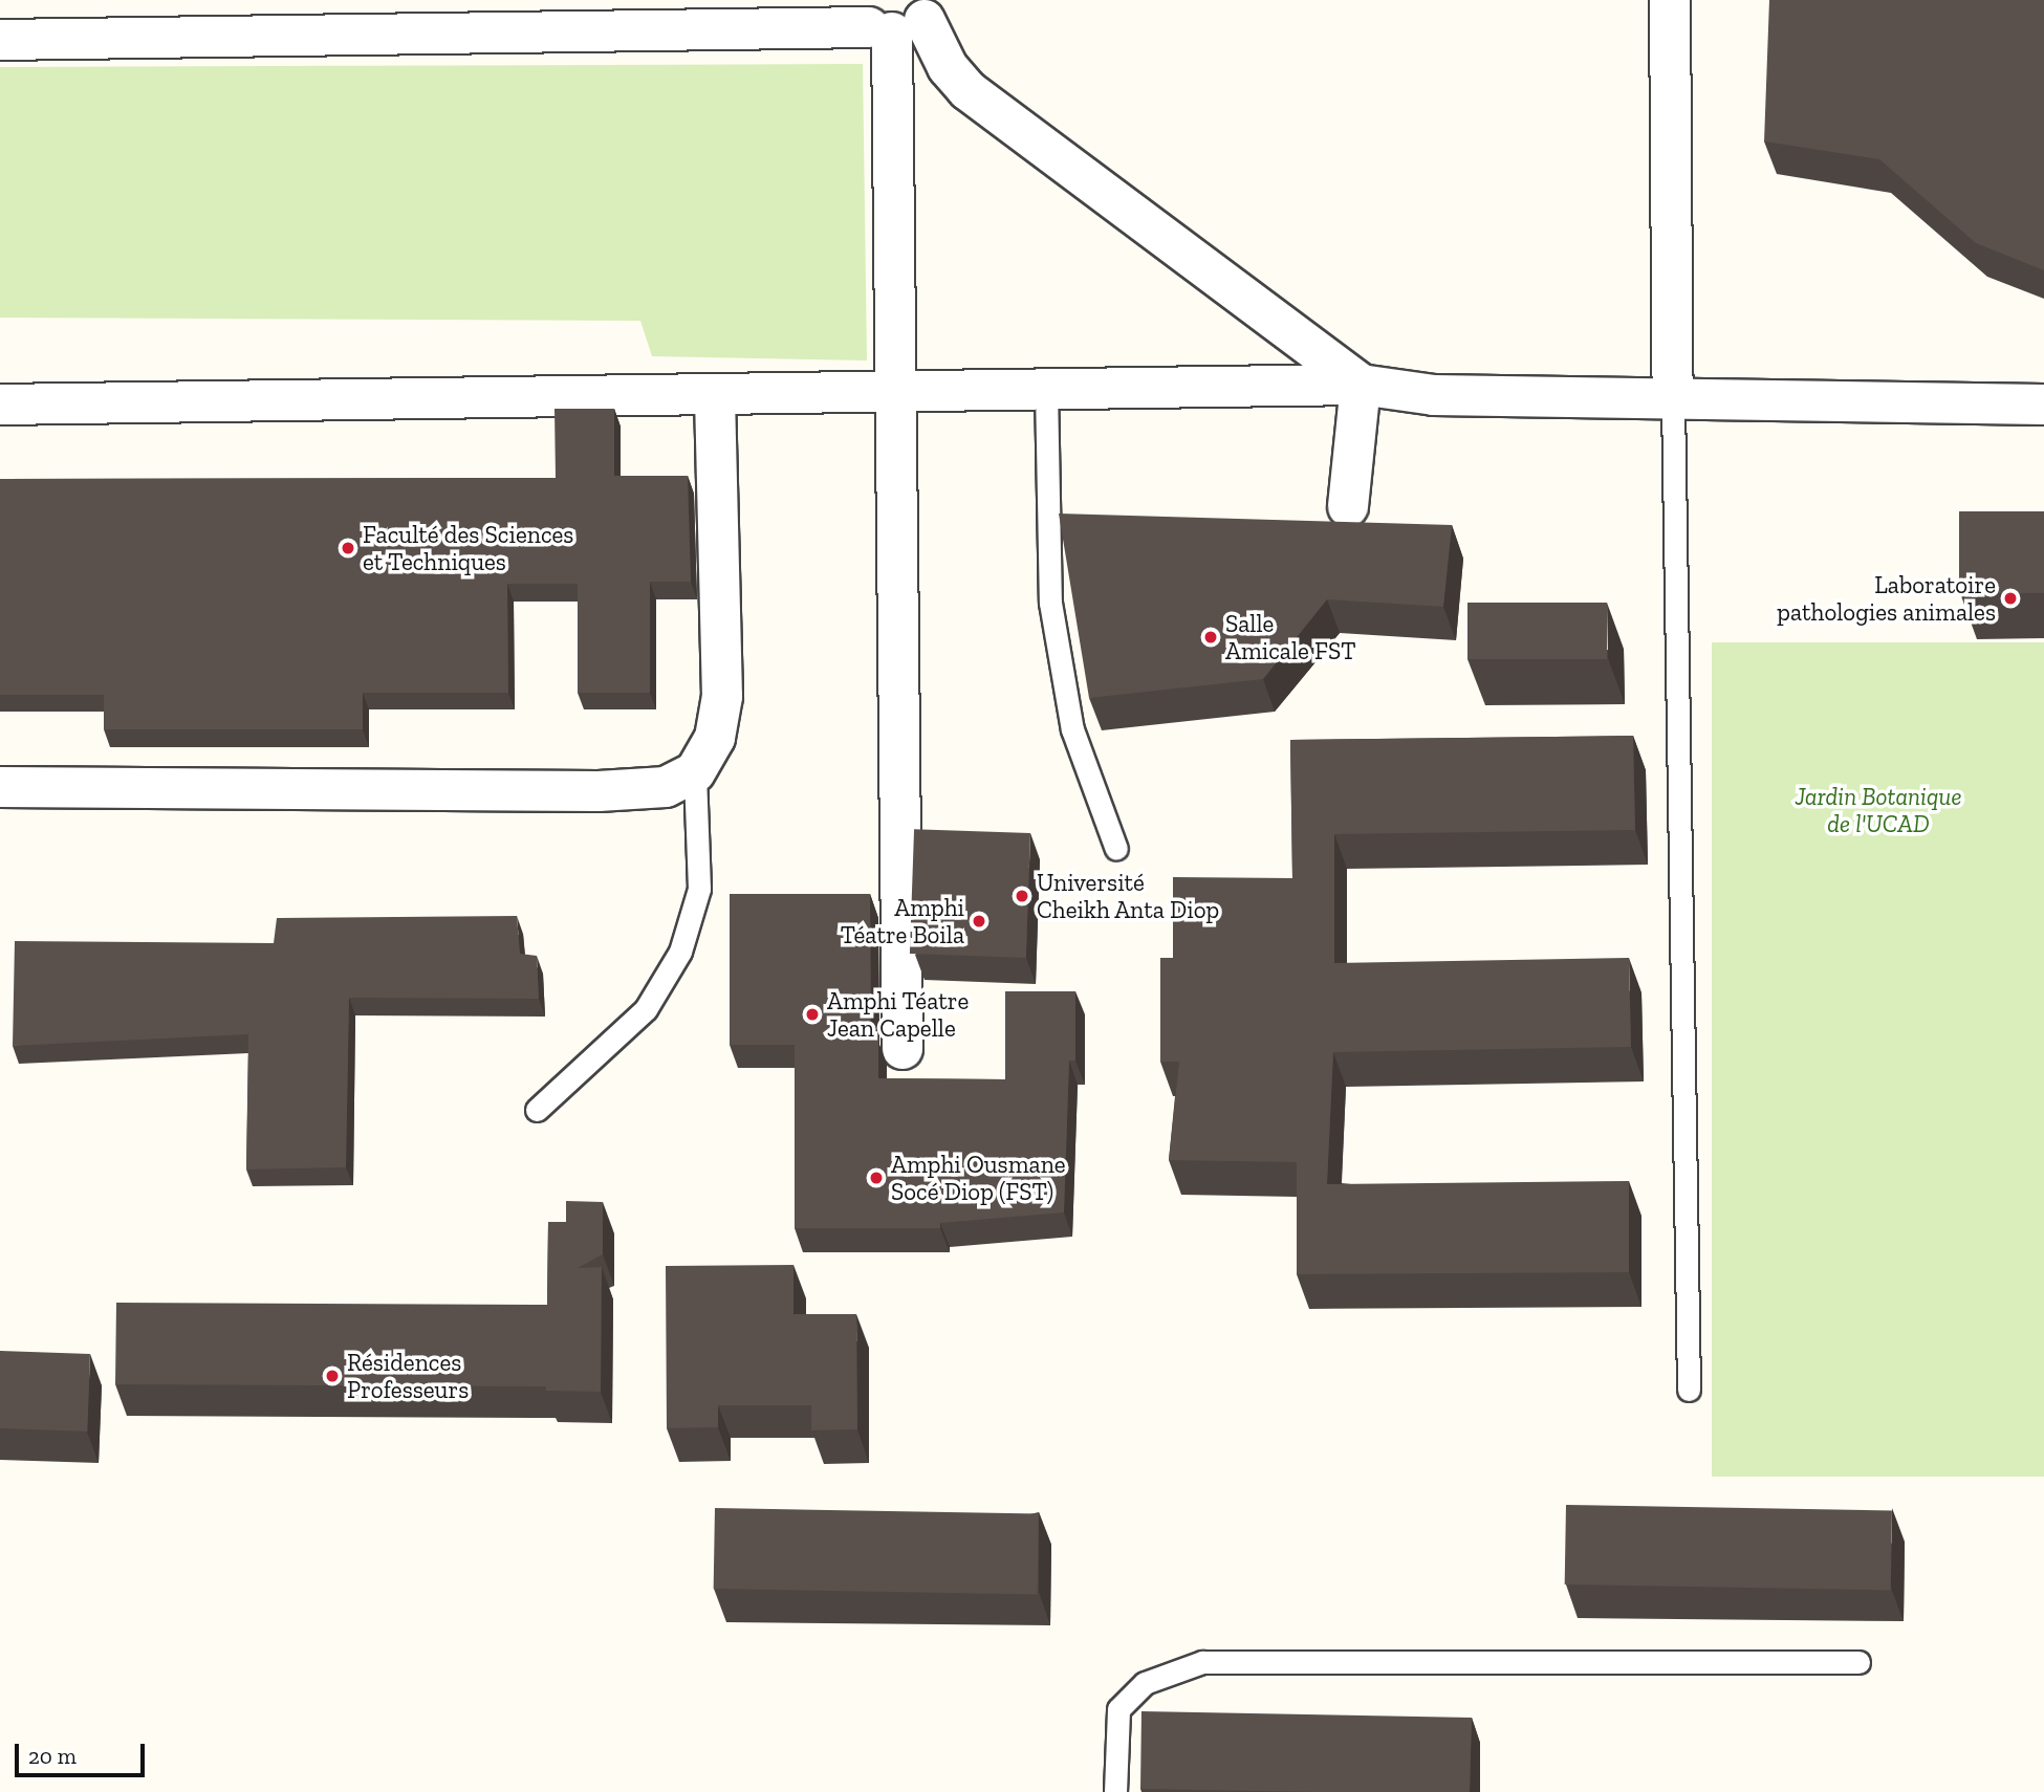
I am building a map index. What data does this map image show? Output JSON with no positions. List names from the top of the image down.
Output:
{
  "parks": ["Jardin Botanique de l'UCAD"],
  "places": [
    "Faculté des Sciences et Techniques",
    "Laboratoire pathologies animales",
    "Salle Amicale FST",
    "Université Cheikh Anta Diop",
    "Amphi Téatre Boila",
    "Amphi Téatre Jean Capelle",
    "Amphi Ousmane Socé Diop (FST)",
    "Résidences Professeurs"
  ],
  "scale_bar": "20 m"
}
